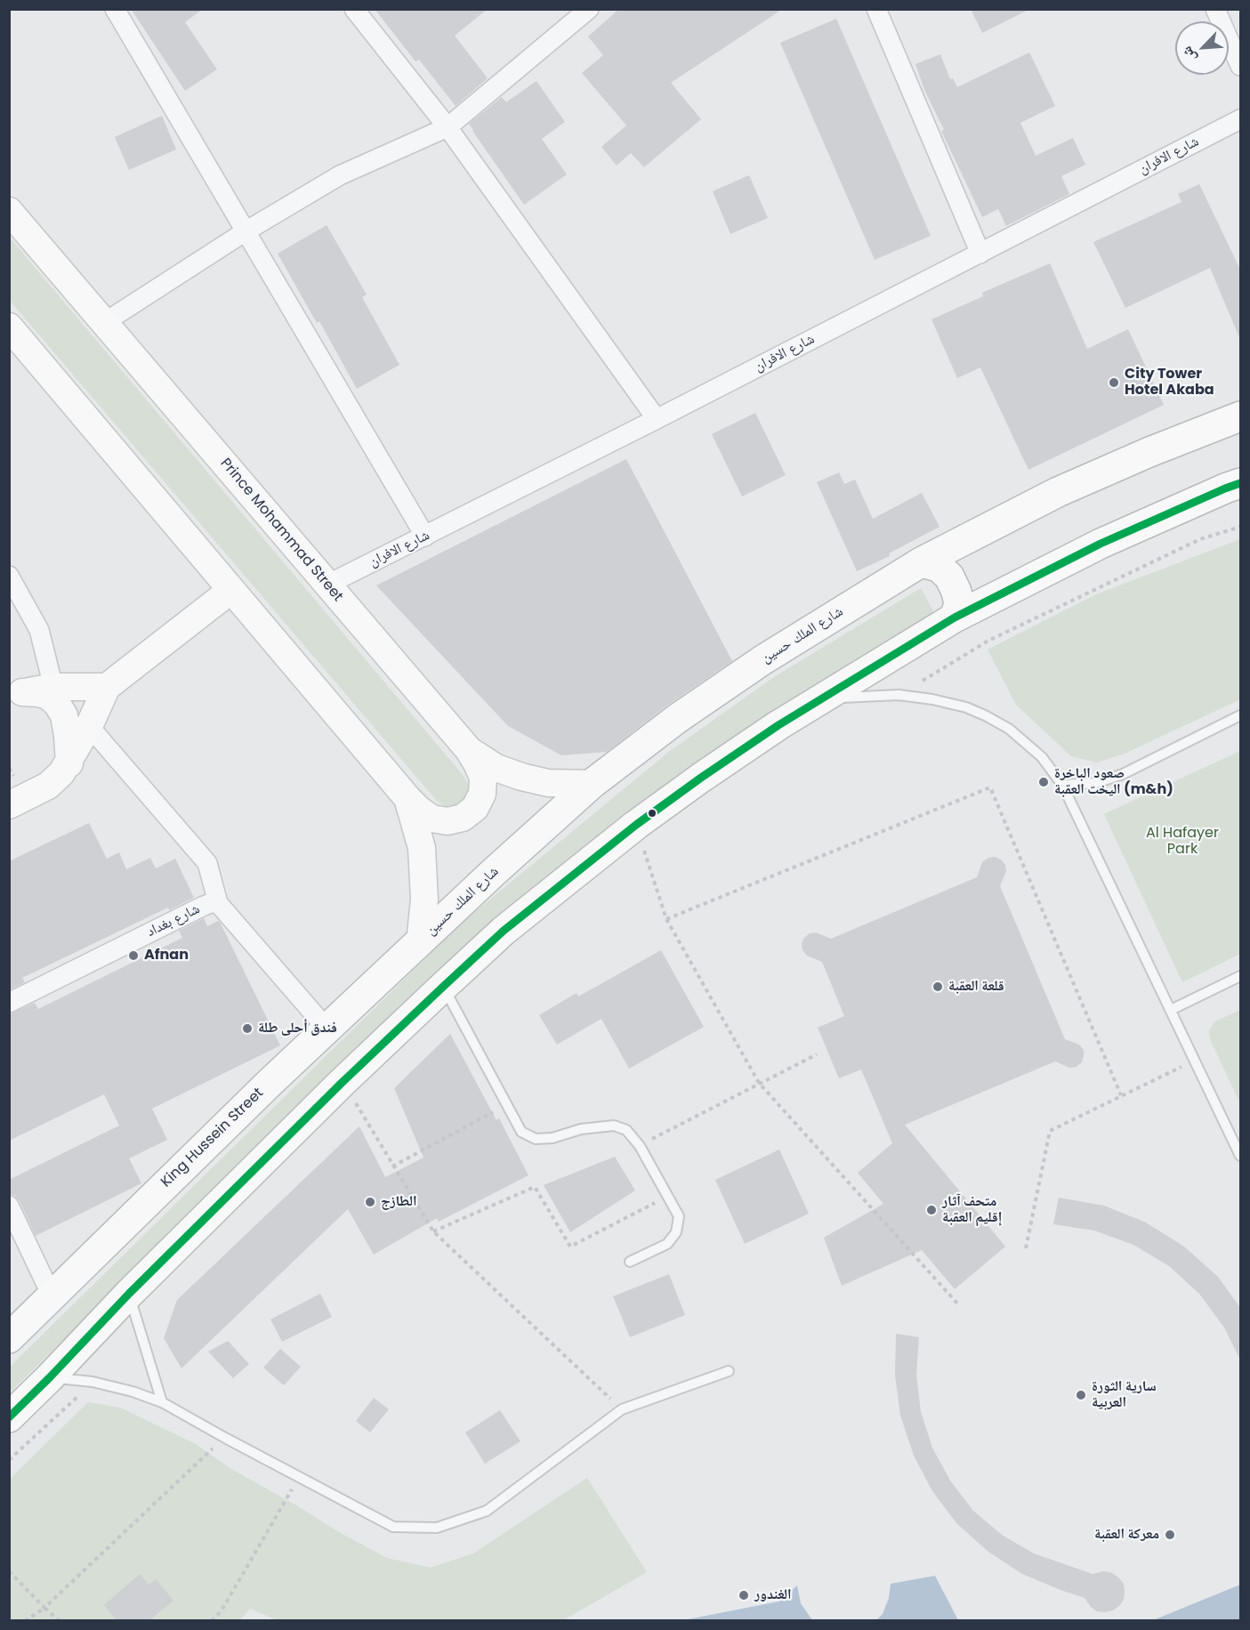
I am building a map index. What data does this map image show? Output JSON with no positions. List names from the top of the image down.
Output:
{
  "streets": {
    "highway": ["شارع الملك حسين", "King Hussein Street"],
    "main road": ["Prince Mohammad Street"],
    "street": ["شارع الافران", "شارع بغداد"]
  },
  "crossings": [
    ["شارع الافران", "Prince Mohammad Street"],
    ["Prince Mohammad Street", "شارع الملك حسين"],
    ["شارع الملك حسين", "King Hussein Street"],
    ["شارع بغداد", "King Hussein Street"]
  ],
  "parks": ["Al Hafayer Park"],
  "places": [
    "City Tower Hotel Akaba",
    "صعود الباخرة اليخت العقبة (m&h)",
    "Afnan",
    "قلعة العقبة",
    "فندق أحلى طلة",
    "الطازج",
    "متحف آثار إقليم العقبة",
    "سارية الثورة العربية",
    "معركة العقبة",
    "الغندور"
  ],
  "north": "bottom left"
}
